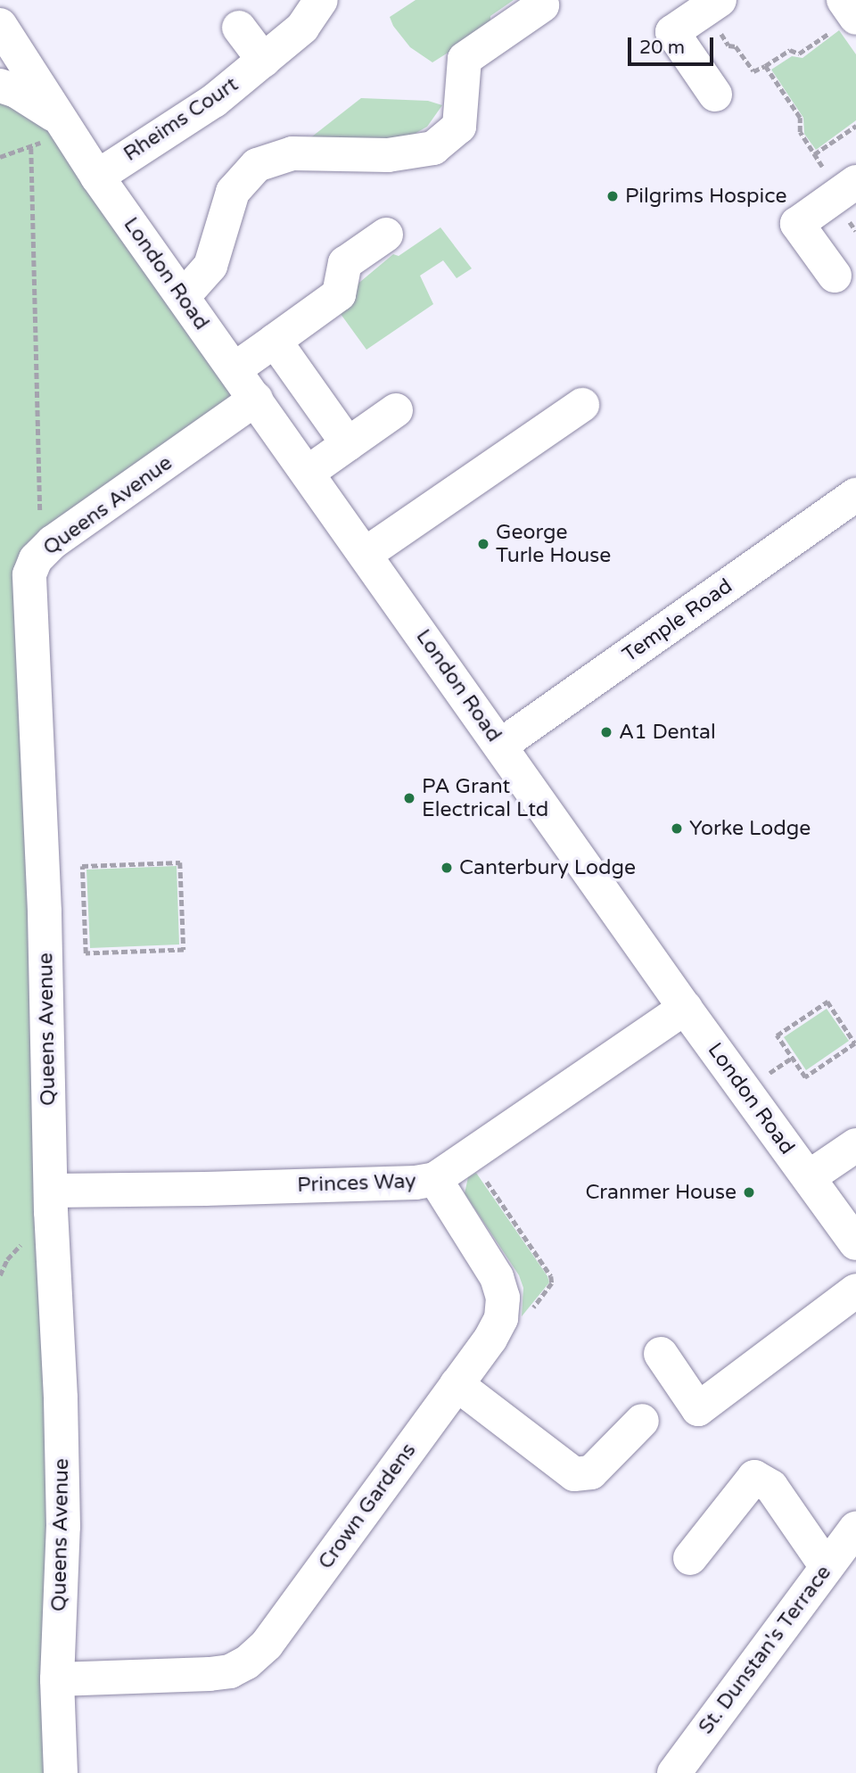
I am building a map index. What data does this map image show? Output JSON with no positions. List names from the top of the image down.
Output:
{
  "streets": {
    "street": [
      "Rheims Court",
      "London Road",
      "Queens Avenue",
      "Temple Road",
      "Princes Way",
      "Crown Gardens",
      "St. Dunstan's Terrace"
    ]
  },
  "crossings": [
    ["Rheims Court", "London Road"],
    ["London Road", "Queens Avenue"],
    ["London Road", "Temple Road"],
    ["London Road", "Princes Way"],
    ["Queens Avenue", "Princes Way"],
    ["Queens Avenue", "Crown Gardens"],
    ["Princes Way", "Crown Gardens"]
  ],
  "places": [
    "Pilgrims Hospice",
    "George Turle House",
    "A1 Dental",
    "PA Grant Electrical Ltd",
    "Yorke Lodge",
    "Canterbury Lodge",
    "Cranmer House"
  ],
  "scale_bar": "20 m"
}
